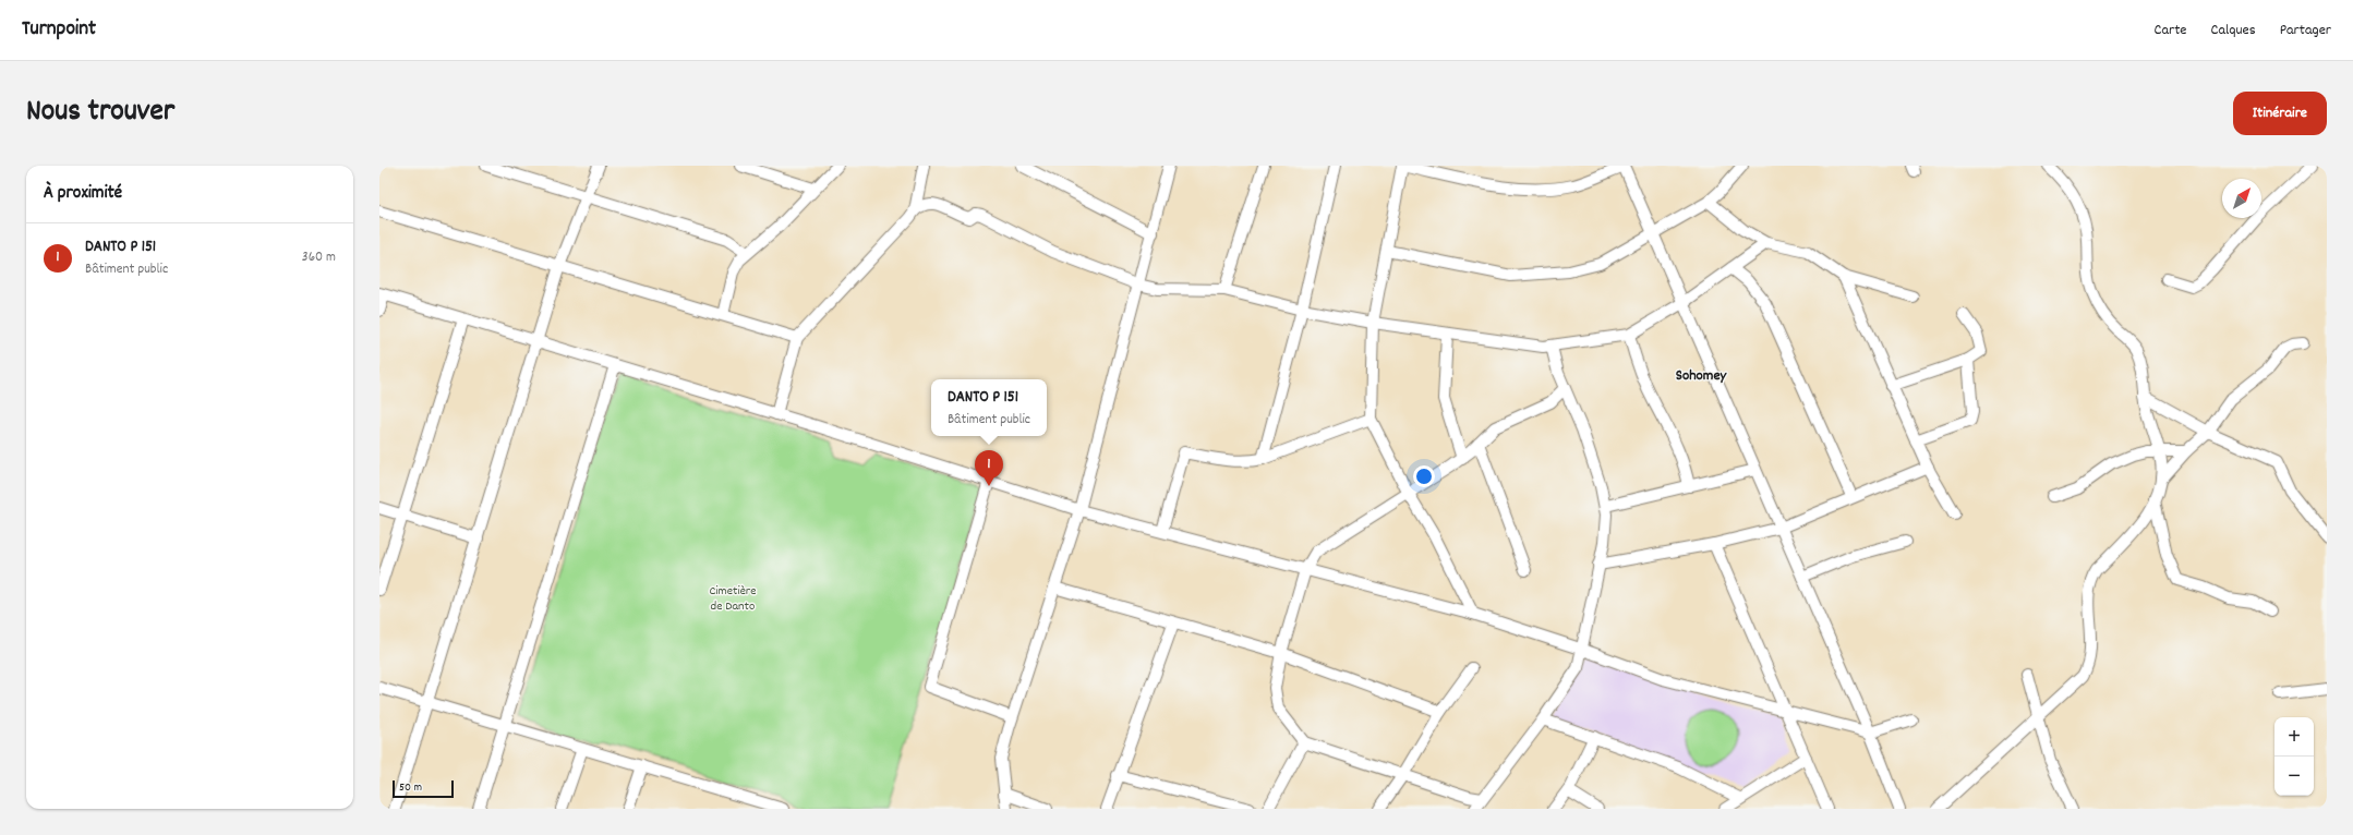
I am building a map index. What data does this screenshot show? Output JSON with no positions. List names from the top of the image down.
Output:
{
  "districts": ["Sohomey"],
  "parks": ["Cimetière de Danto"],
  "scale_bar": "50 m",
  "north": "top right",
  "page": {
    "header": "Turnpoint",
    "nav": ["Carte", "Calques", "Partager"],
    "title": "Nous trouver",
    "buttons": "Itinéraire",
    "heading": "À proximité",
    "list": [
      {
        "mark": "1",
        "name": "DANTO P 151",
        "note": "Bâtiment public",
        "value": "360 m"
      }
    ],
    "popup": ["DANTO P 151", "Bâtiment public"],
    "pins": "1",
    "map_buttons": ["+", "−"],
    "scale": "50 m"
  }
}
